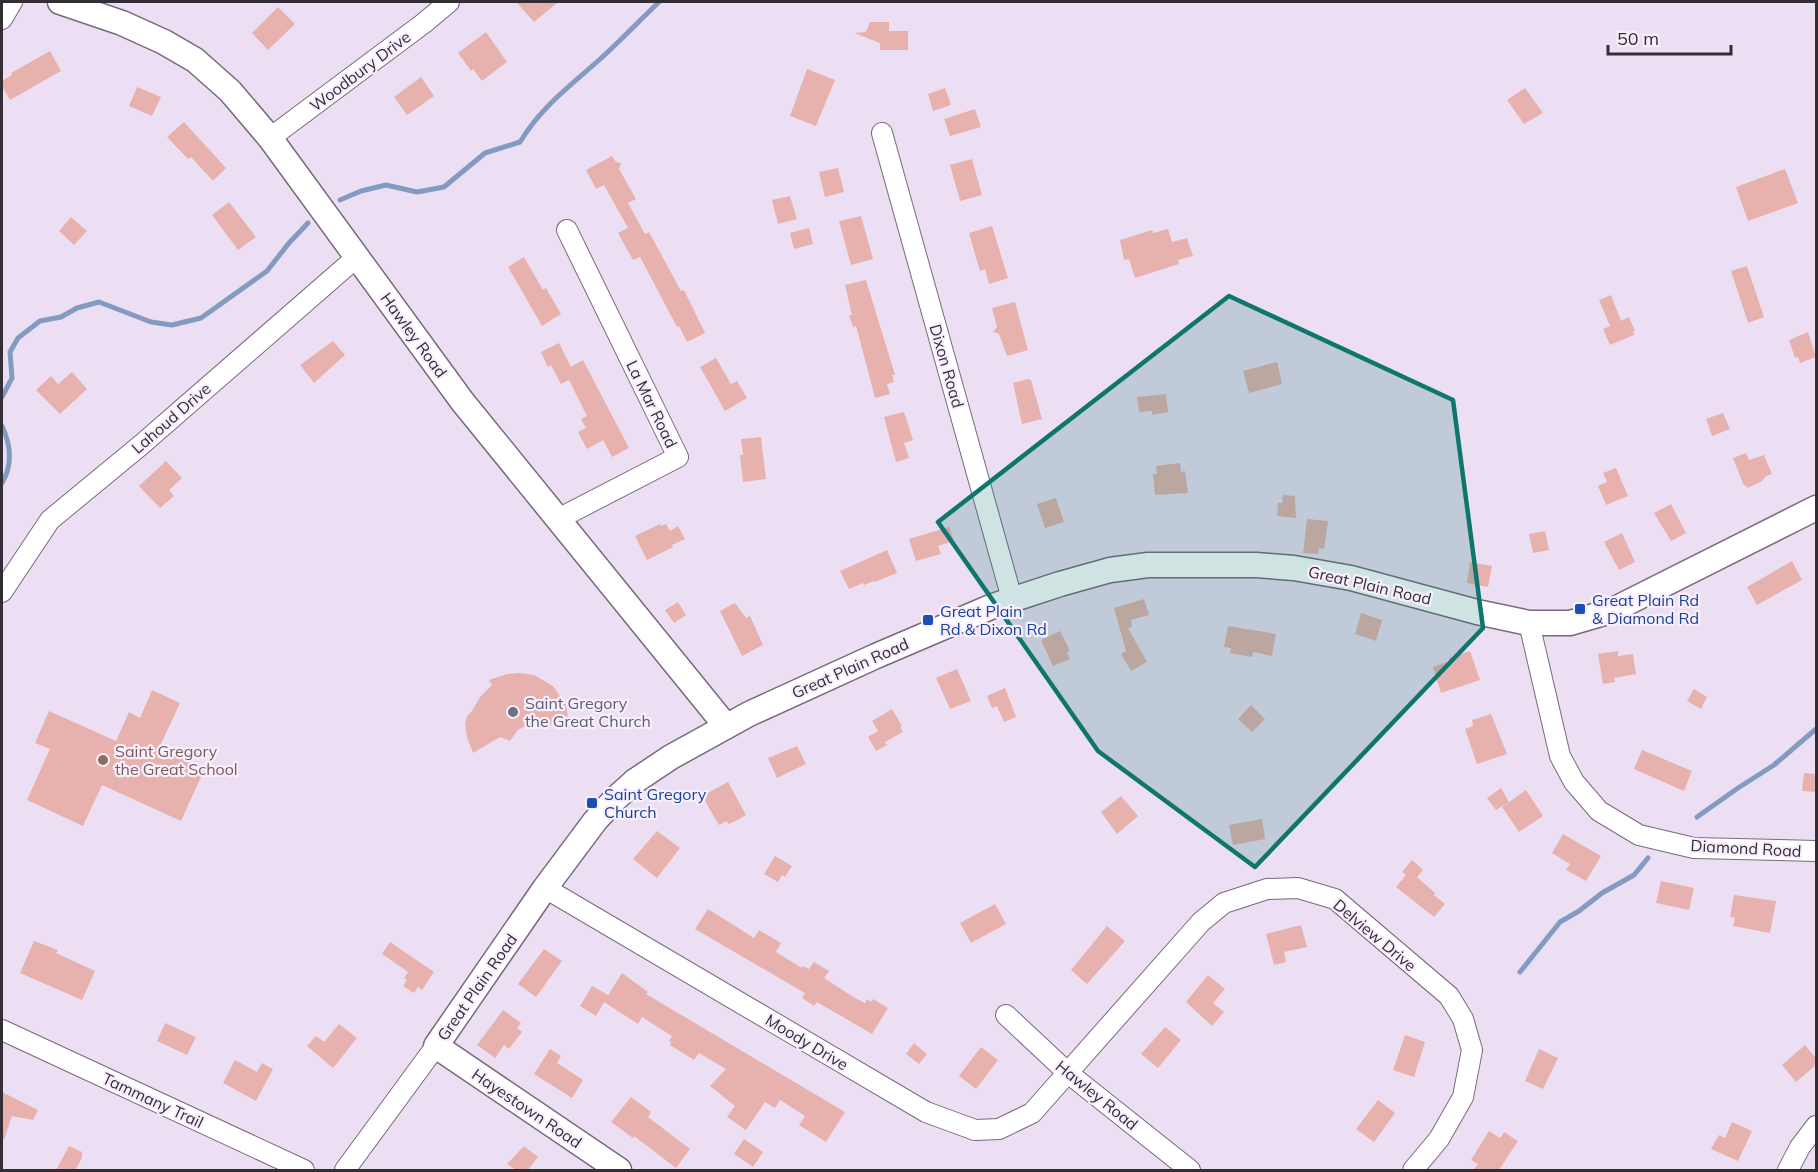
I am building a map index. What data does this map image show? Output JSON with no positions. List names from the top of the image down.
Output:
{
  "streets": {
    "street": [
      "Woodbury Drive",
      "Hawley Road",
      "Dixon Road",
      "La Mar Road",
      "Lahoud Drive",
      "Great Plain Road",
      "Diamond Road",
      "Delview Drive",
      "Moody Drive",
      "Tammany Trail",
      "Hayestown Road"
    ]
  },
  "crossings": [
    ["Woodbury Drive", "Hawley Road"],
    ["Hawley Road", "La Mar Road"],
    ["Hawley Road", "Lahoud Drive"],
    ["Hawley Road", "Great Plain Road"],
    ["Hawley Road", "Delview Drive"],
    ["Hawley Road", "Moody Drive"],
    ["Dixon Road", "Great Plain Road"],
    ["Great Plain Road", "Diamond Road"],
    ["Great Plain Road", "Moody Drive"],
    ["Great Plain Road", "Hayestown Road"],
    ["Delview Drive", "Moody Drive"]
  ],
  "places": {
    "transit": ["Great Plain Rd & Diamond Rd", "Great Plain Rd & Dixon Rd", "Saint Gregory Church"],
    "other": ["Saint Gregory the Great Church", "Saint Gregory the Great School"]
  },
  "scale_bar": "50 m"
}
